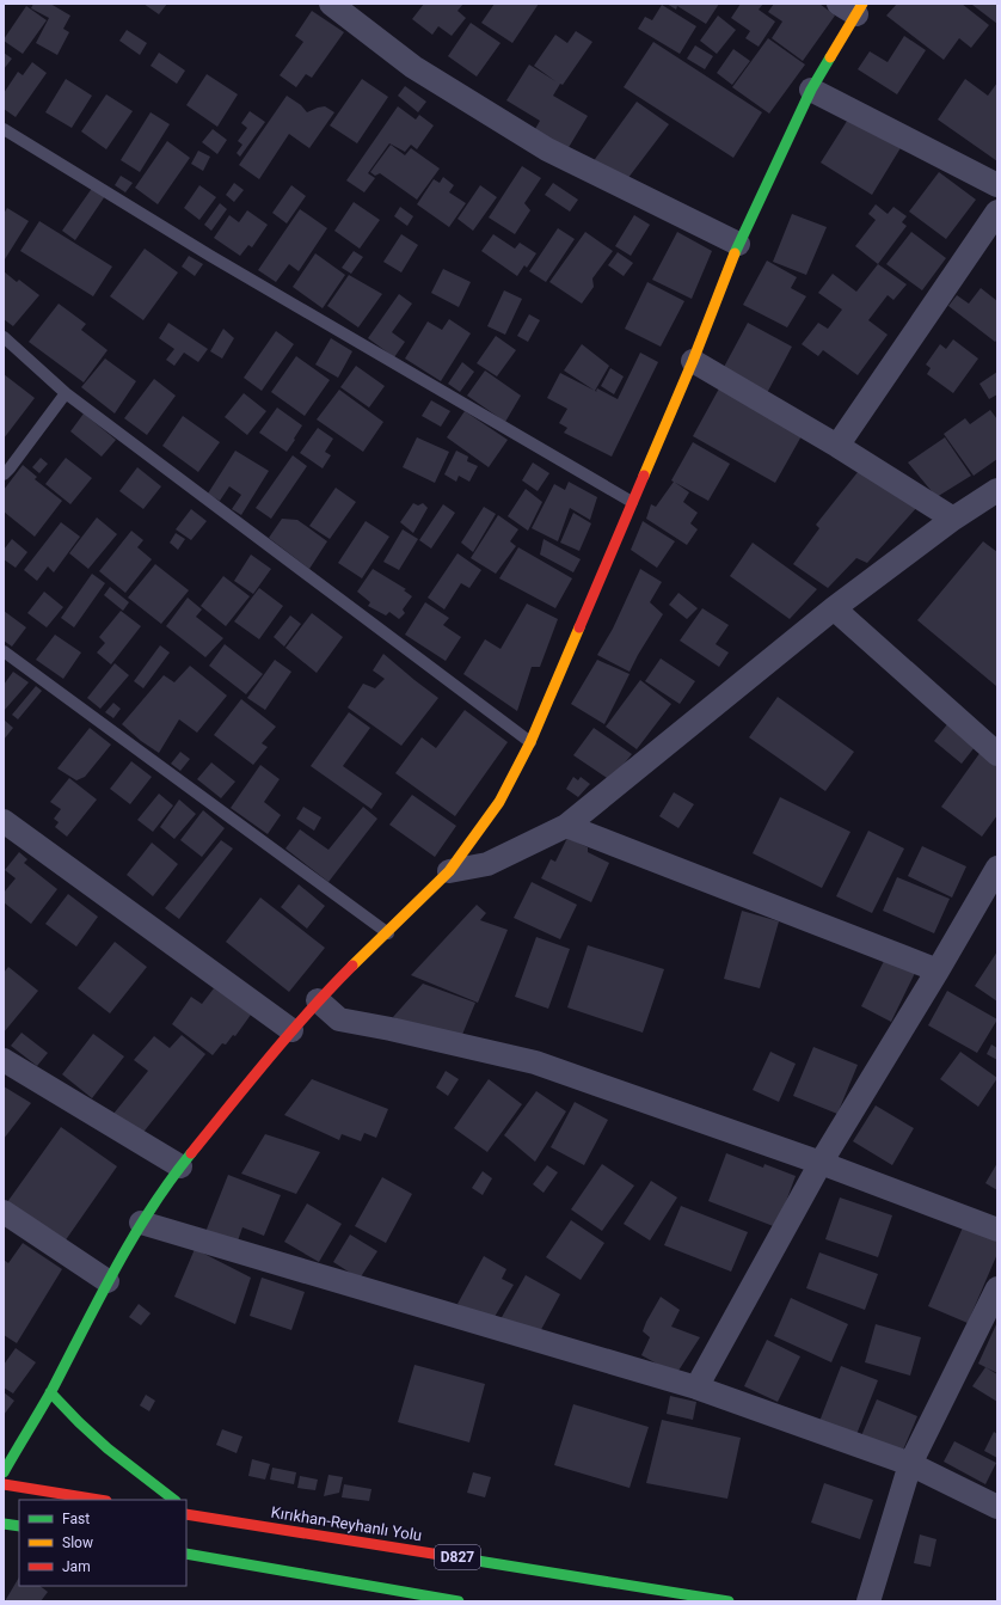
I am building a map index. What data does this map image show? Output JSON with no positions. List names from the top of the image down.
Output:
{
  "streets": {
    "main road": ["Kırıkhan-Reyhanlı Yolu", "D827"]
  },
  "legend": ["Fast", "Slow", "Jam"]
}
